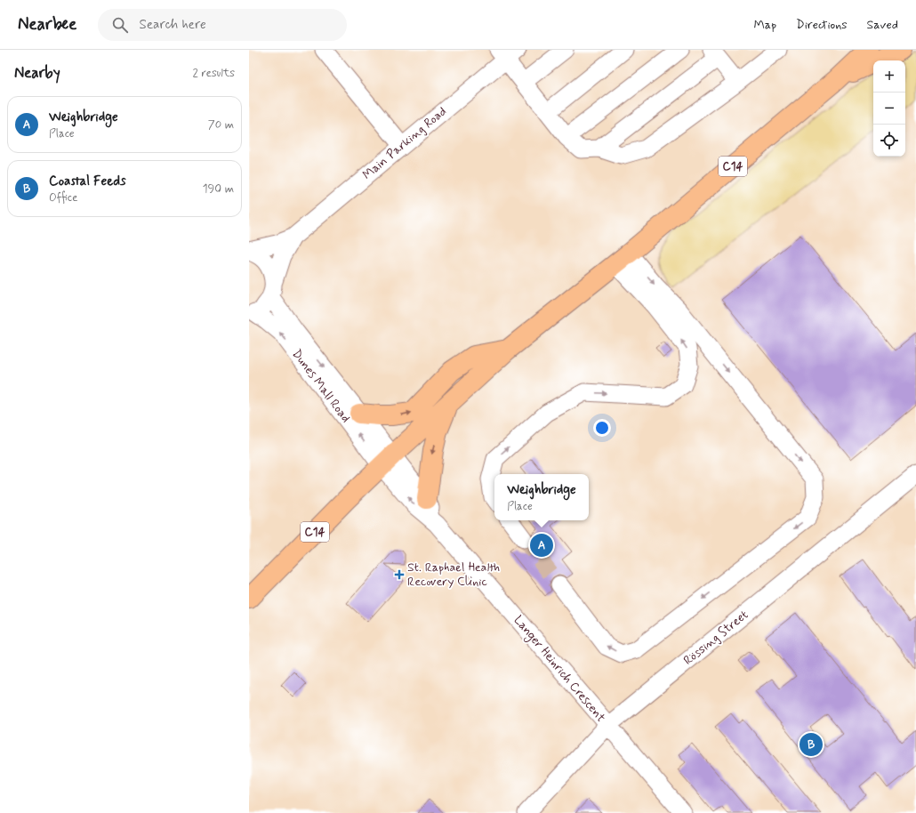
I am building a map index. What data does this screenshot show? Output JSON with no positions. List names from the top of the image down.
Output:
{
  "streets": {
    "main road": ["C14"],
    "street": [
      "Main Parking Road",
      "Dunes Mall Road",
      "Rössing Street",
      "Langer Heinrich Crescent"
    ]
  },
  "crossings": [
    ["Main Parking Road", "Dunes Mall Road"],
    ["C14", "Dunes Mall Road"],
    ["C14", "Langer Heinrich Crescent"],
    ["Dunes Mall Road", "Langer Heinrich Crescent"],
    ["Rössing Street", "Langer Heinrich Crescent"]
  ],
  "places": {
    "health": ["St. Raphael Health Recovery Clinic"]
  },
  "page": {
    "header": "Nearbee",
    "search": "Search here",
    "nav": ["Map", "Directions", "Saved"],
    "heading": ["Nearby", "2 results"],
    "map_buttons": ["+", "−"],
    "list": [
      {
        "mark": "A",
        "name": "Weighbridge",
        "note": "Place",
        "value": "70 m"
      },
      {
        "mark": "B",
        "name": "Coastal Feeds",
        "note": "Office",
        "value": "190 m"
      }
    ],
    "popup": ["Weighbridge", "Place"],
    "pins": ["A", "B"]
  }
}
